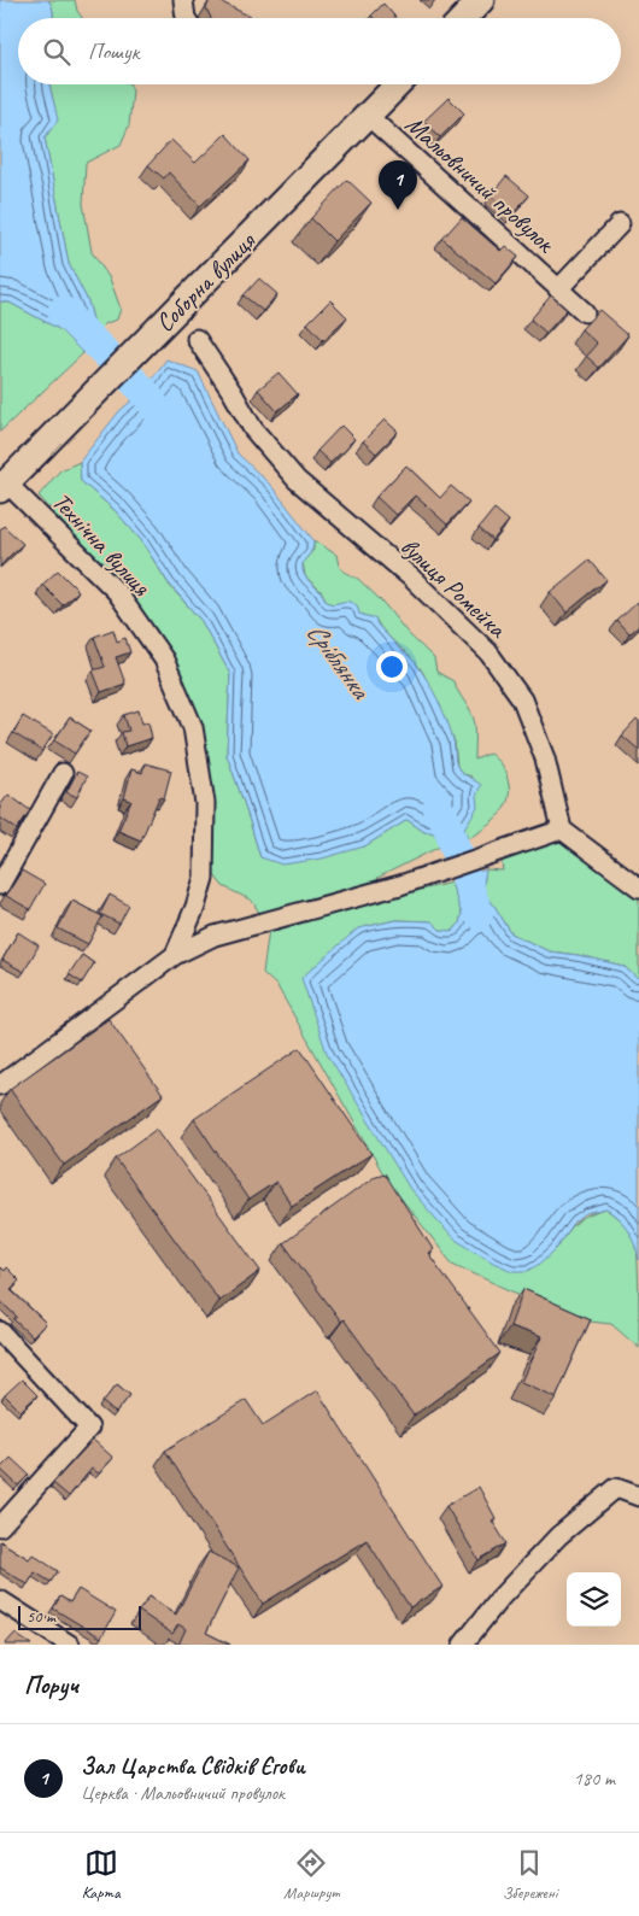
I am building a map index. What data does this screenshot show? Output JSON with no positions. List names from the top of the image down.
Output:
{
  "streets": {
    "main road": ["Соборна вулиця"],
    "street": ["Мальовничий провулок", "Технічна вулиця", "вулиця Ромейка"]
  },
  "crossings": [
    ["Мальовничий провулок", "Соборна вулиця"],
    ["Соборна вулиця", "Технічна вулиця"]
  ],
  "water": ["Сріблянка"],
  "scale_bar": "50 m",
  "page": {
    "search": "Пошук",
    "pins": "1",
    "scale": "50 m",
    "heading": "Поруч",
    "list": [
      {
        "mark": "1",
        "name": "Зал Царства Свідків Єгови",
        "note": "Церква · Мальовничий провулок",
        "value": "180 m"
      }
    ],
    "nav": ["Карта", "Маршрут", "Збережені"]
  }
}
